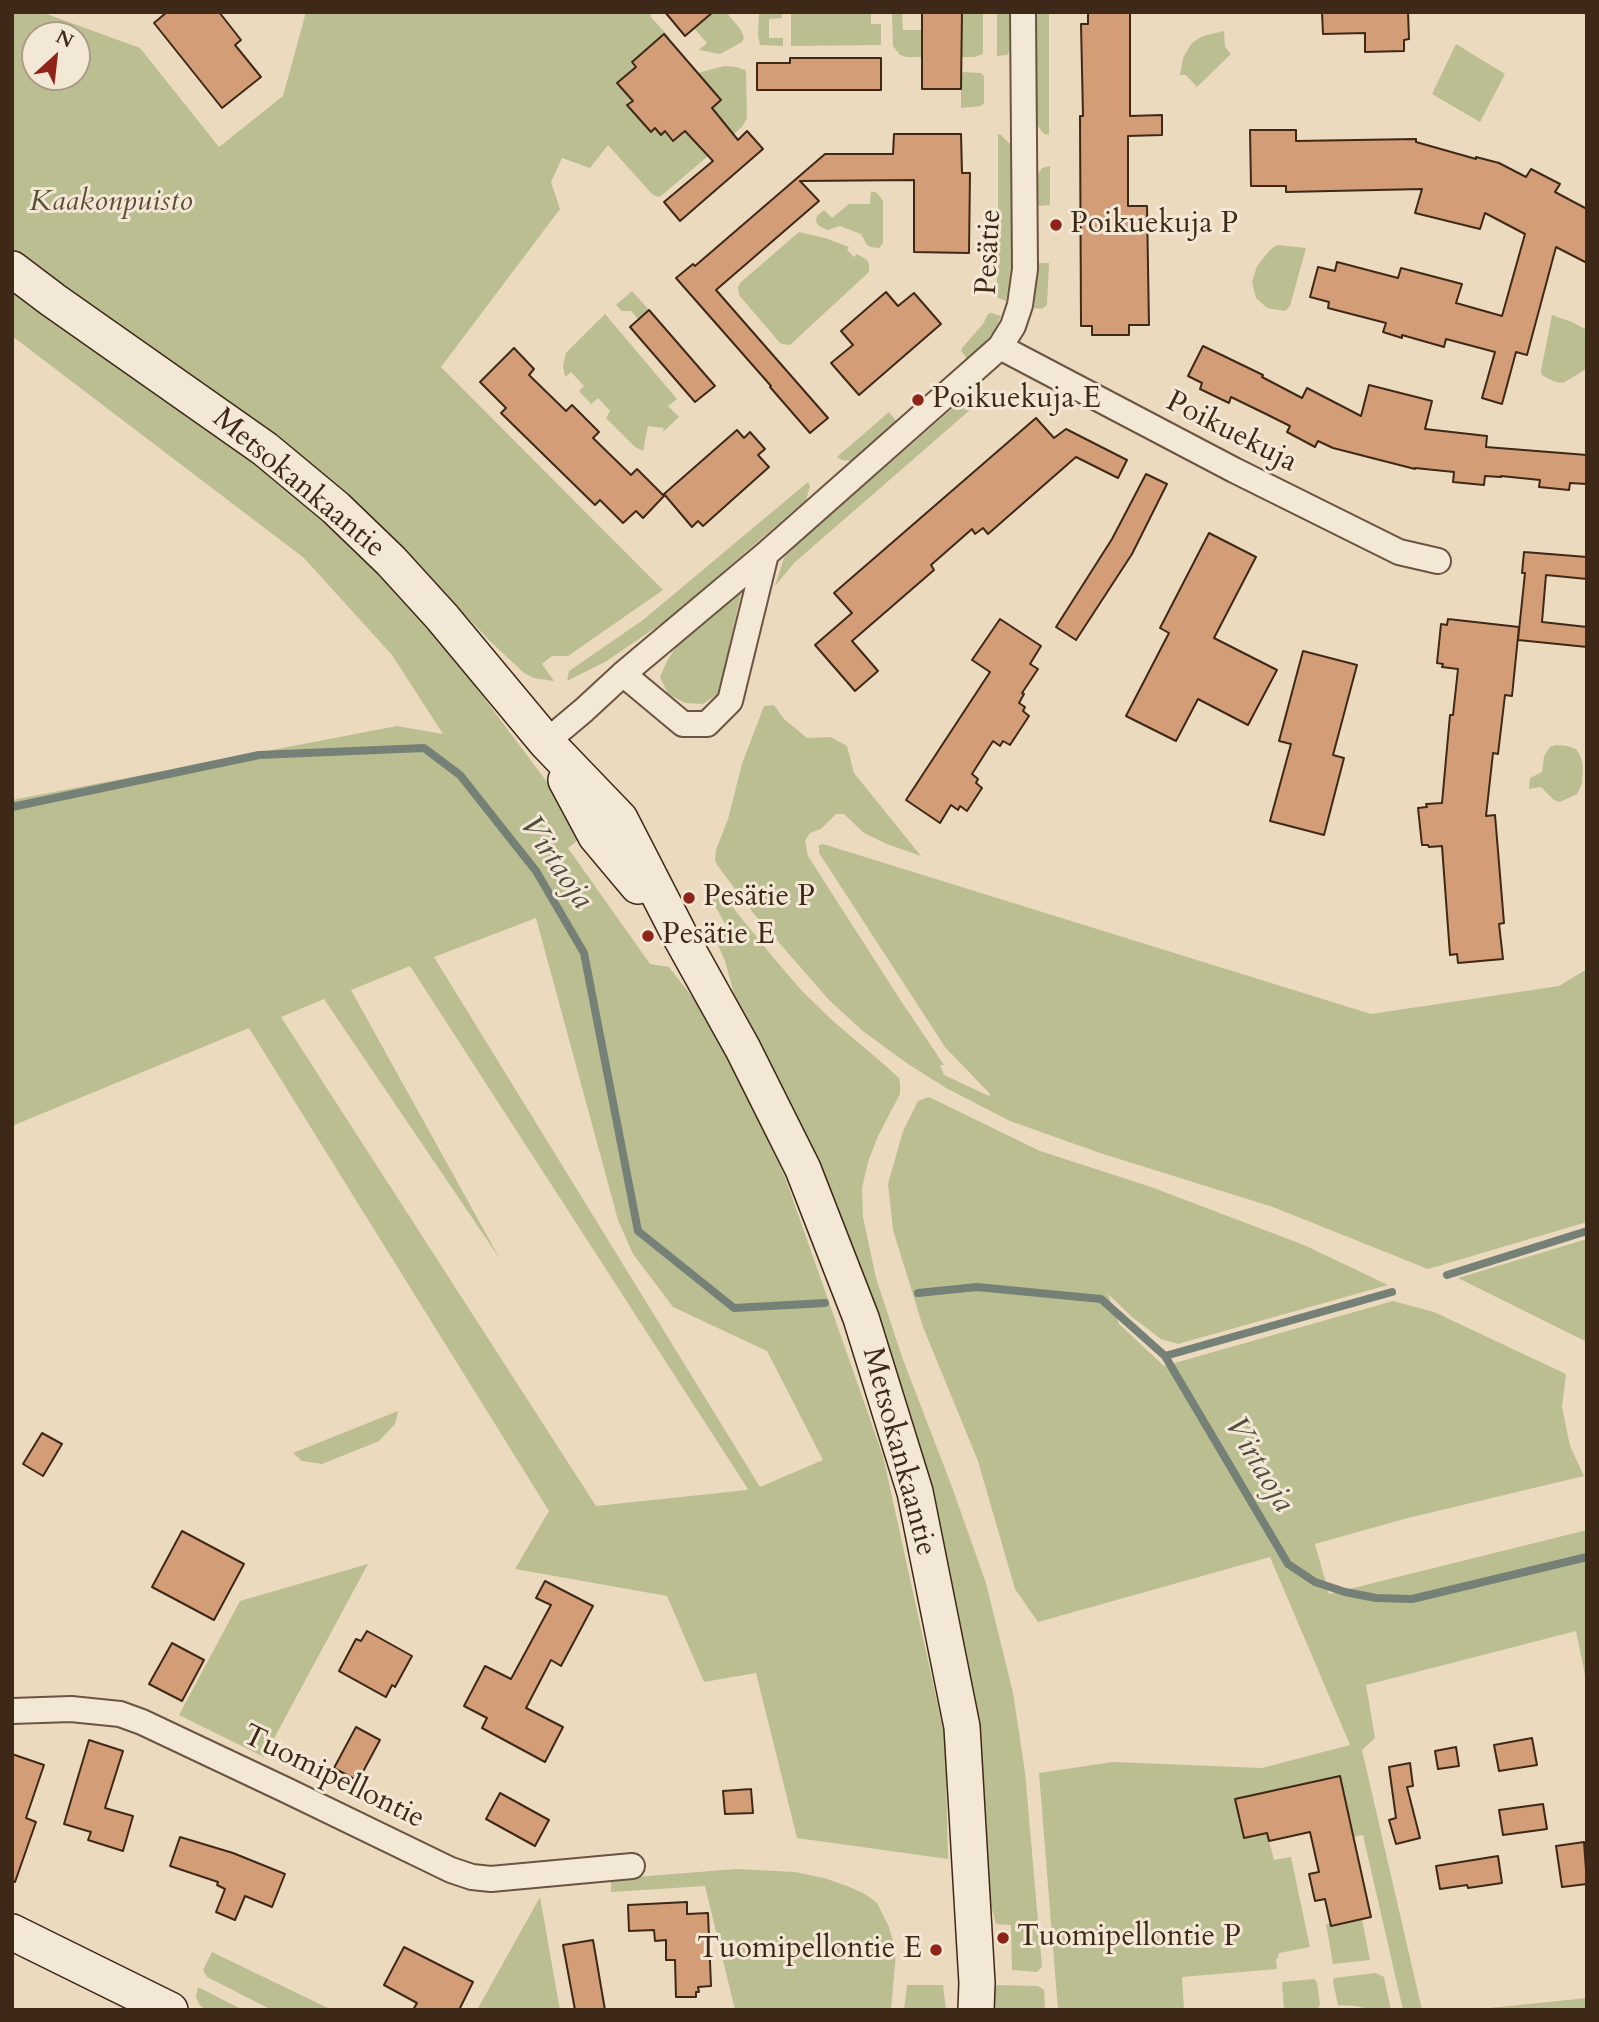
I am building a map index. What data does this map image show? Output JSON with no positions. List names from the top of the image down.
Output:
{
  "streets": {
    "street": [
      "Pesätie",
      "Poikuekuja",
      "Metsokankaantie",
      "Tuomipellontie"
    ]
  },
  "crossings": [
    ["Pesätie", "Poikuekuja"],
    ["Pesätie", "Metsokankaantie"]
  ],
  "water": ["Virtaoja"],
  "parks": ["Kaakonpuisto"],
  "places": [
    "Poikuekuja P",
    "Poikuekuja E",
    "Pesätie P",
    "Pesätie E",
    "Tuomipellontie P",
    "Tuomipellontie E"
  ],
  "north": "top right"
}
